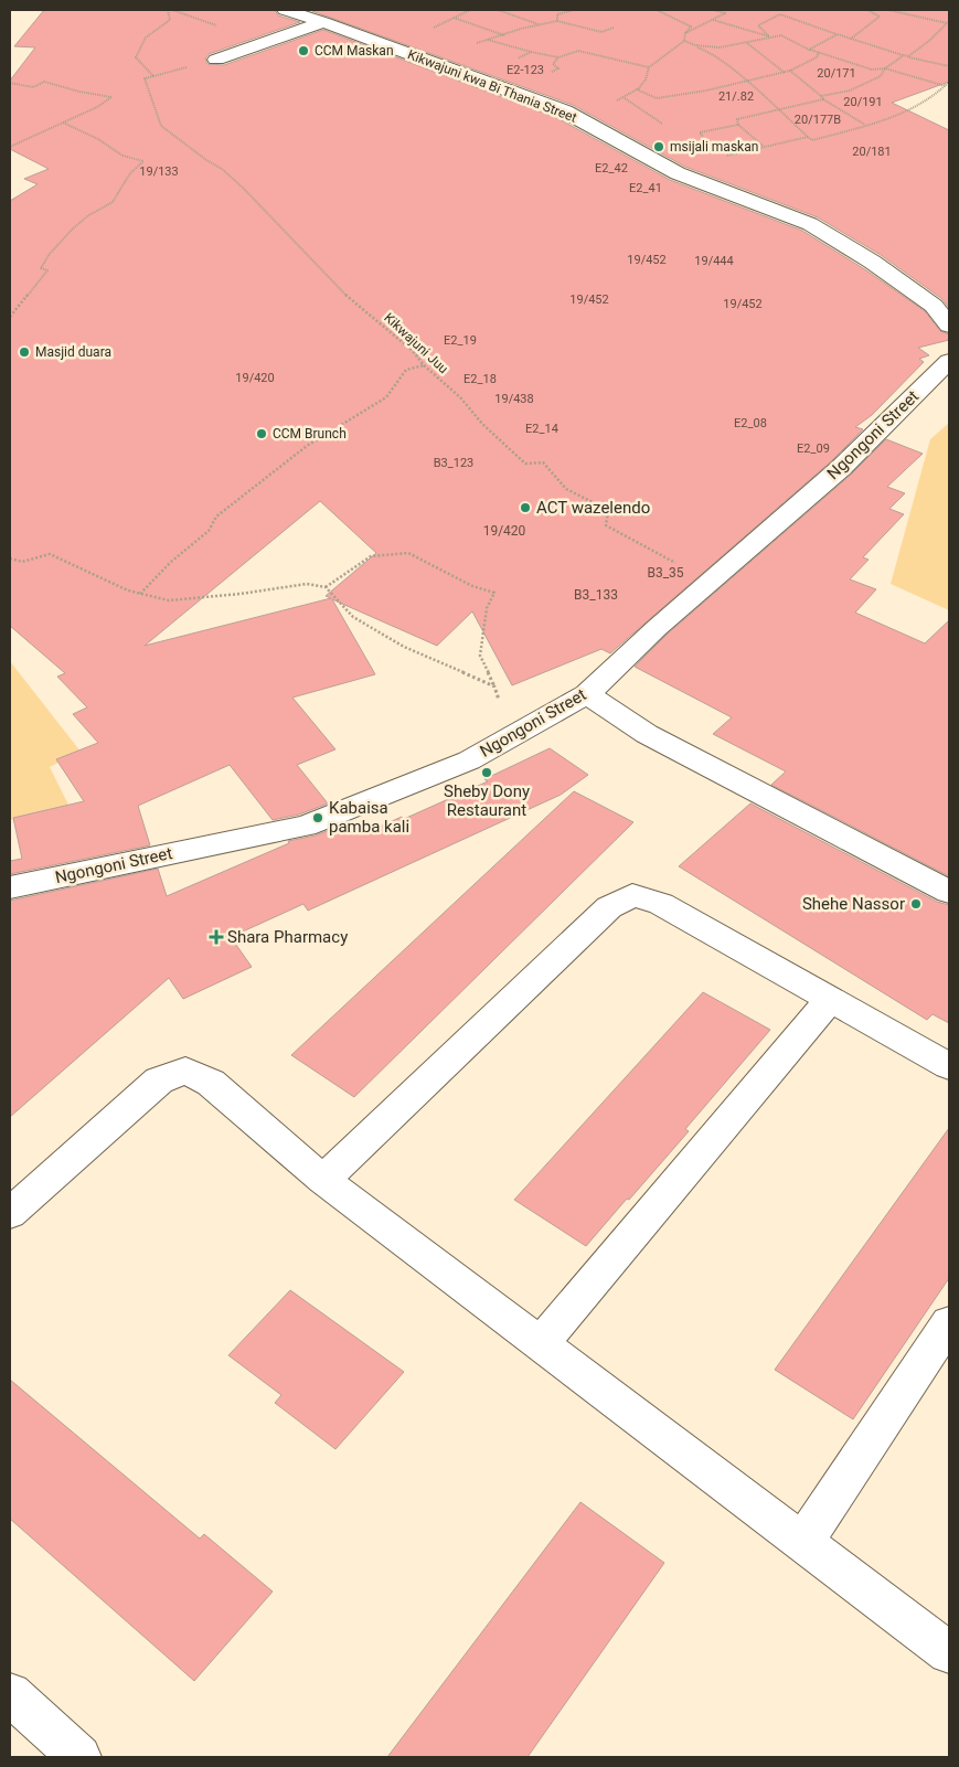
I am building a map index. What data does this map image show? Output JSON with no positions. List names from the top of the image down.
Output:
{
  "streets": {
    "street": ["Kikwajuni kwa Bi Thania Street", "Ngongoni Street"],
    "path": ["Kikwajuni Juu"]
  },
  "crossings": [
    ["Kikwajuni Juu", "Ngongoni Street"]
  ],
  "places": {
    "other": [
      "CCM Maskan",
      "msijali maskan",
      "Masjid duara",
      "CCM Brunch",
      "ACT wazelendo",
      "Sheby Dony Restaurant",
      "Kabaisa pamba kali",
      "Shehe Nassor"
    ],
    "health": ["Shara Pharmacy"]
  },
  "house_numbers": [
    "E2-123",
    "20/171",
    "21/.82",
    "20/191",
    "20/177B",
    "20/181",
    "E2_42",
    "19/133",
    "E2_41",
    "19/452",
    "19/444",
    "19/452",
    "19/452",
    "E2_19",
    "19/420",
    "E2_18",
    "19/438",
    "E2_08",
    "E2_14",
    "E2_09",
    "B3_123",
    "19/420",
    "B3_35",
    "B3_133"
  ]
}
